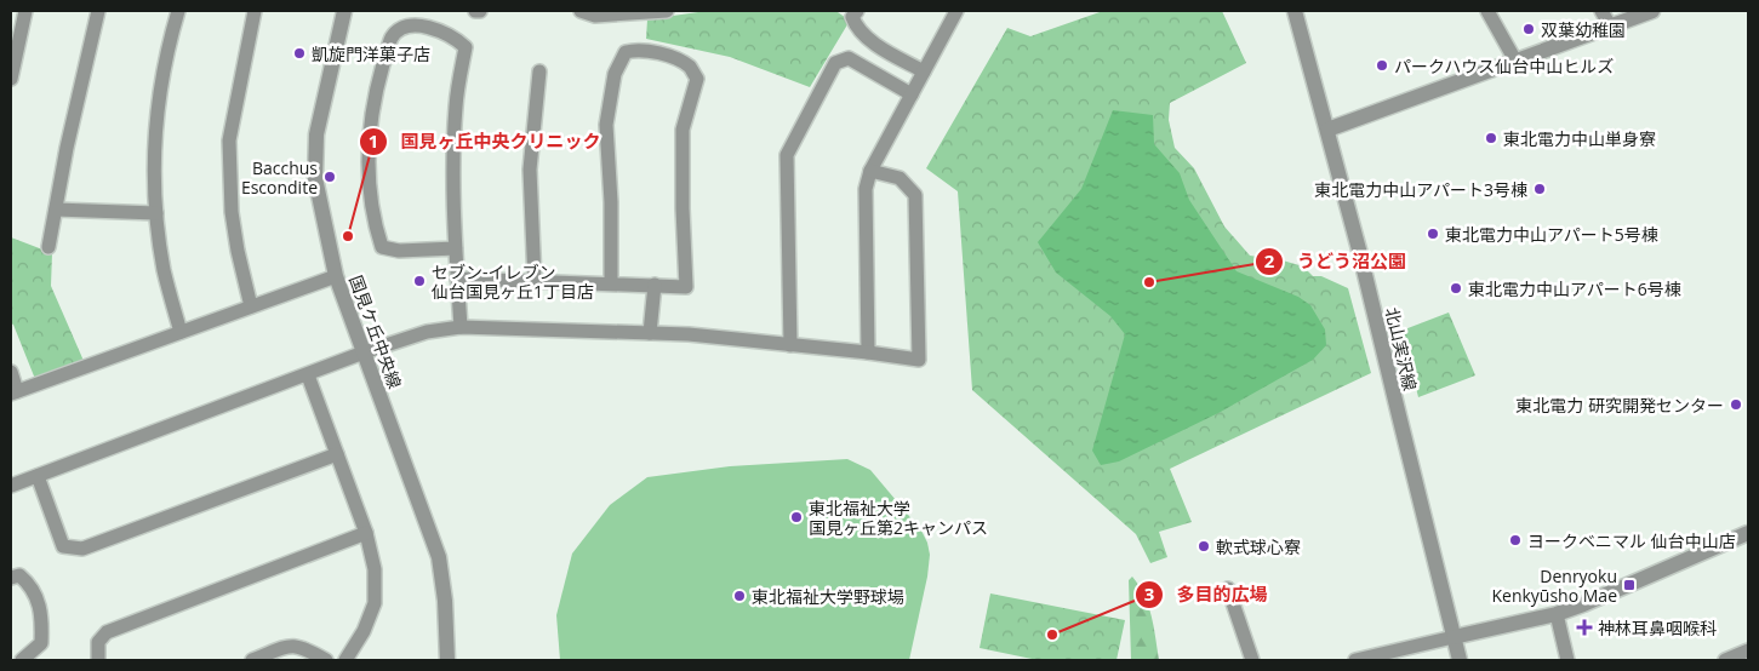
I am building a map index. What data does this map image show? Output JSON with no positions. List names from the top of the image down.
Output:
{
  "streets": {
    "street": ["国見ケ丘中央線", "北山実沢線"]
  },
  "places": {
    "other": [
      "双葉幼稚園",
      "凱旋門洋菓子店",
      "パークハウス仙台中山ヒルズ",
      "東北電力中山単身寮",
      "Bacchus Escondite",
      "東北電力中山アパート3号棟",
      "東北電力中山アパート5号棟",
      "国見ヶ丘中央クリニック",
      "セブン-イレブン 仙台国見ヶ丘1丁目店",
      "うどう沼公園",
      "東北電力中山アパート6号棟",
      "東北電力 研究開発センター",
      "東北福祉大学 国見ヶ丘第2キャンパス",
      "ヨークベニマル 仙台中山店",
      "軟式球心寮",
      "東北福祉大学野球場",
      "多目的広場"
    ],
    "transit": ["Denryoku Kenkyūsho Mae"],
    "health": ["神林耳鼻咽喉科"]
  }
}
